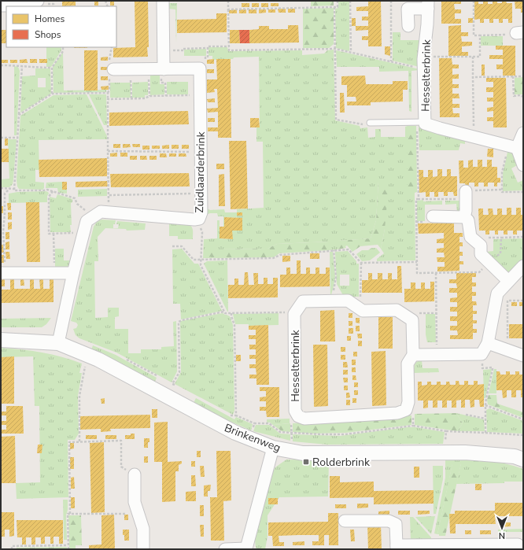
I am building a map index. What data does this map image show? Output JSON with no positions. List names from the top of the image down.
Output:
{
  "streets": {
    "street": ["Hesselterbrink", "Zuidlaarderbrink", "Brinkenweg"]
  },
  "places": {
    "transit": ["Rolderbrink"]
  },
  "legend": ["Homes", "Shops"],
  "north": "bottom"
}
